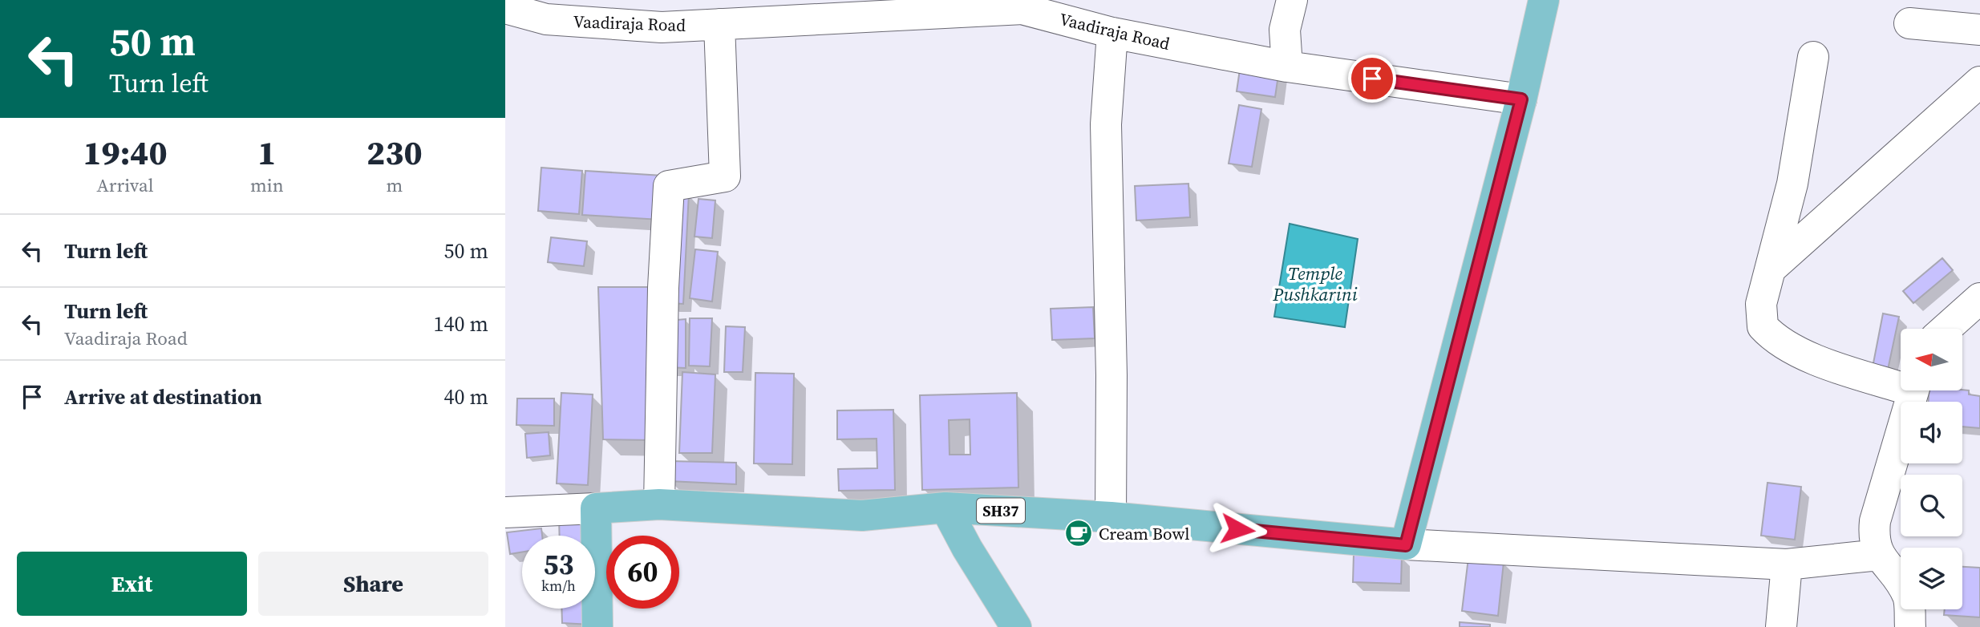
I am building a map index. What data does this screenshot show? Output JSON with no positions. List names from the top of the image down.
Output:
{
  "streets": {
    "main road": ["SH37"],
    "street": ["Vaadiraja Road"]
  },
  "water": ["Temple Pushkarini"],
  "places": {
    "cafe": ["Cream Bowl"]
  },
  "north": "left",
  "page": {
    "turn": ["50 m", "Turn left"],
    "eta": [
      "19:40",
      "Arrival",
      "1",
      "min",
      "230",
      "m"
    ],
    "list": [
      {
        "name": "Turn left",
        "value": "50 m"
      },
      {
        "name": "Turn left",
        "note": "Vaadiraja Road",
        "value": "140 m"
      },
      {
        "name": "Arrive at destination",
        "value": "40 m"
      }
    ],
    "speed": "53 km/h",
    "limit": "60",
    "buttons": ["Exit", "Share"]
  }
}
